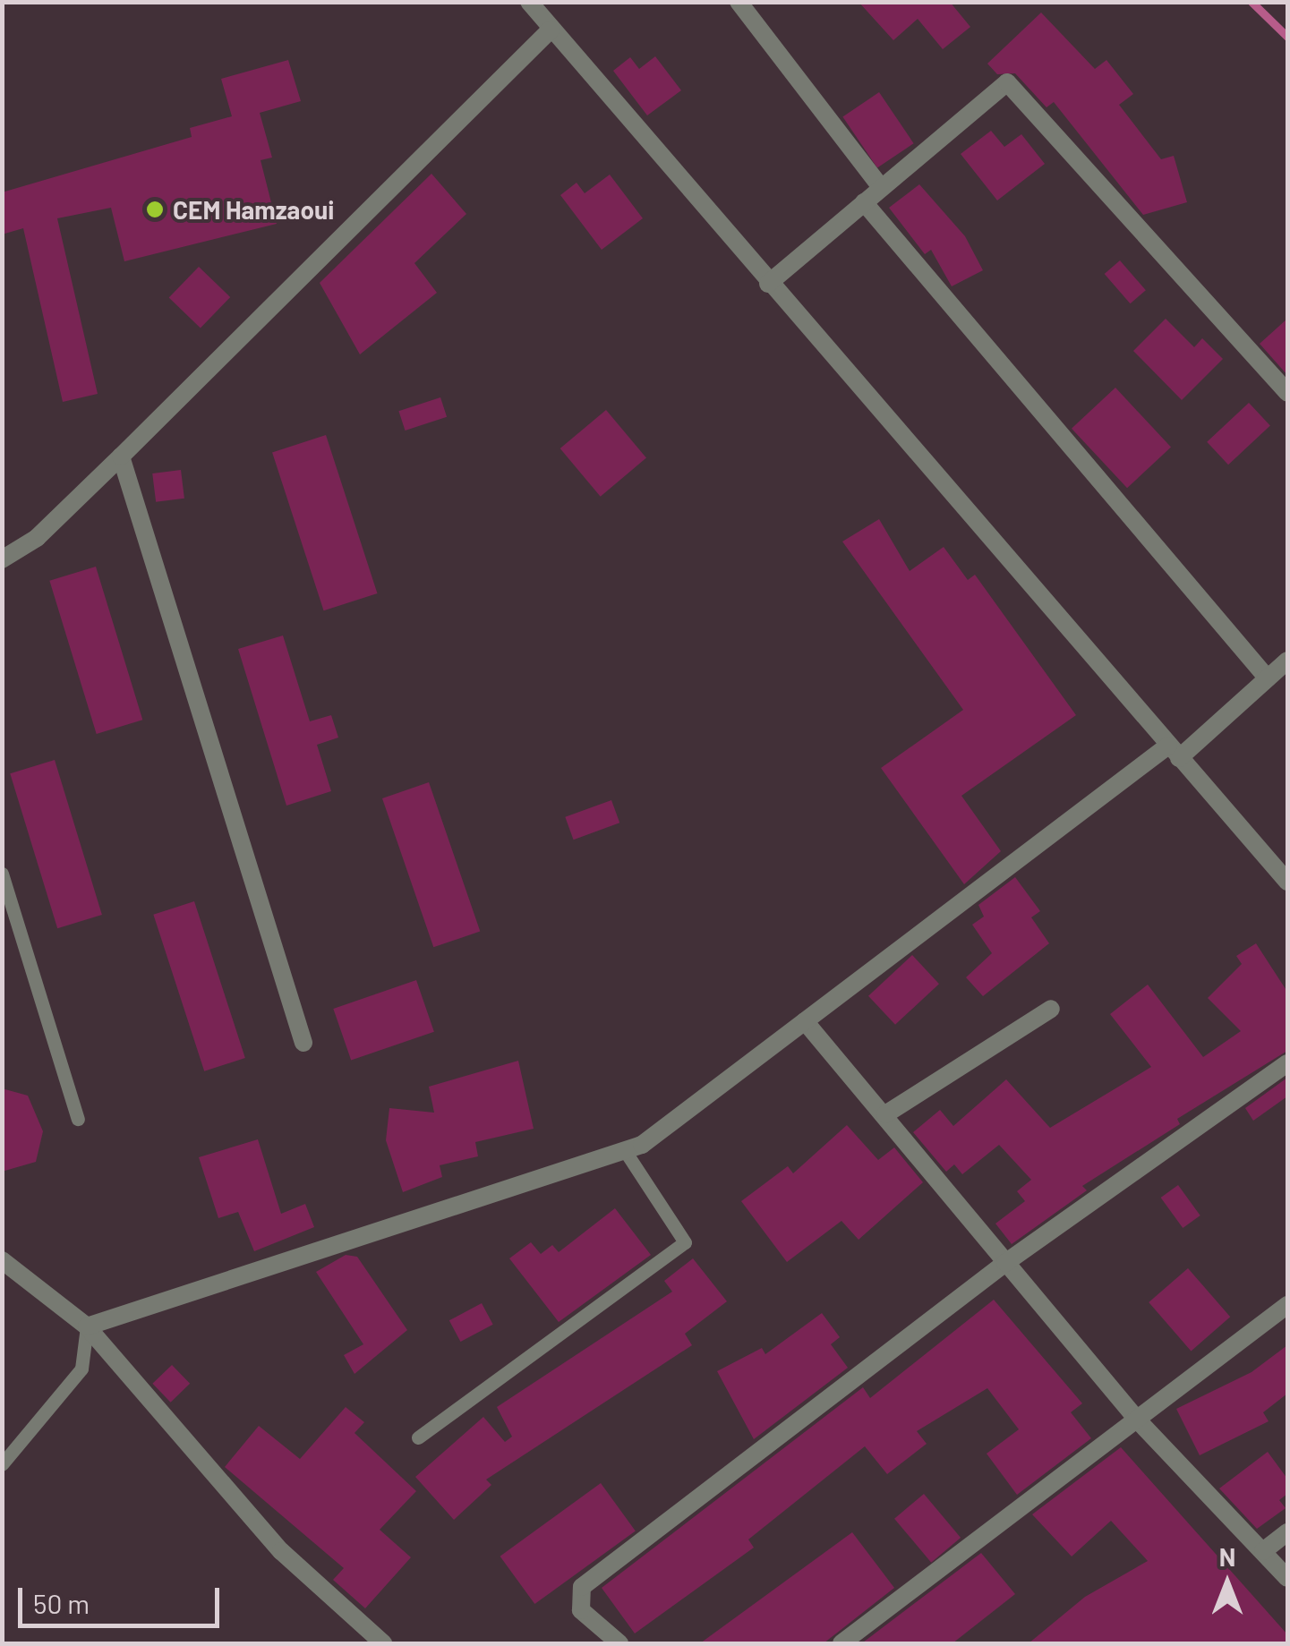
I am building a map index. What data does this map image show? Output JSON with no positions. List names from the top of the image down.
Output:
{
  "places": ["CEM Hamzaoui"],
  "scale_bar": "50 m",
  "north": "top"
}
